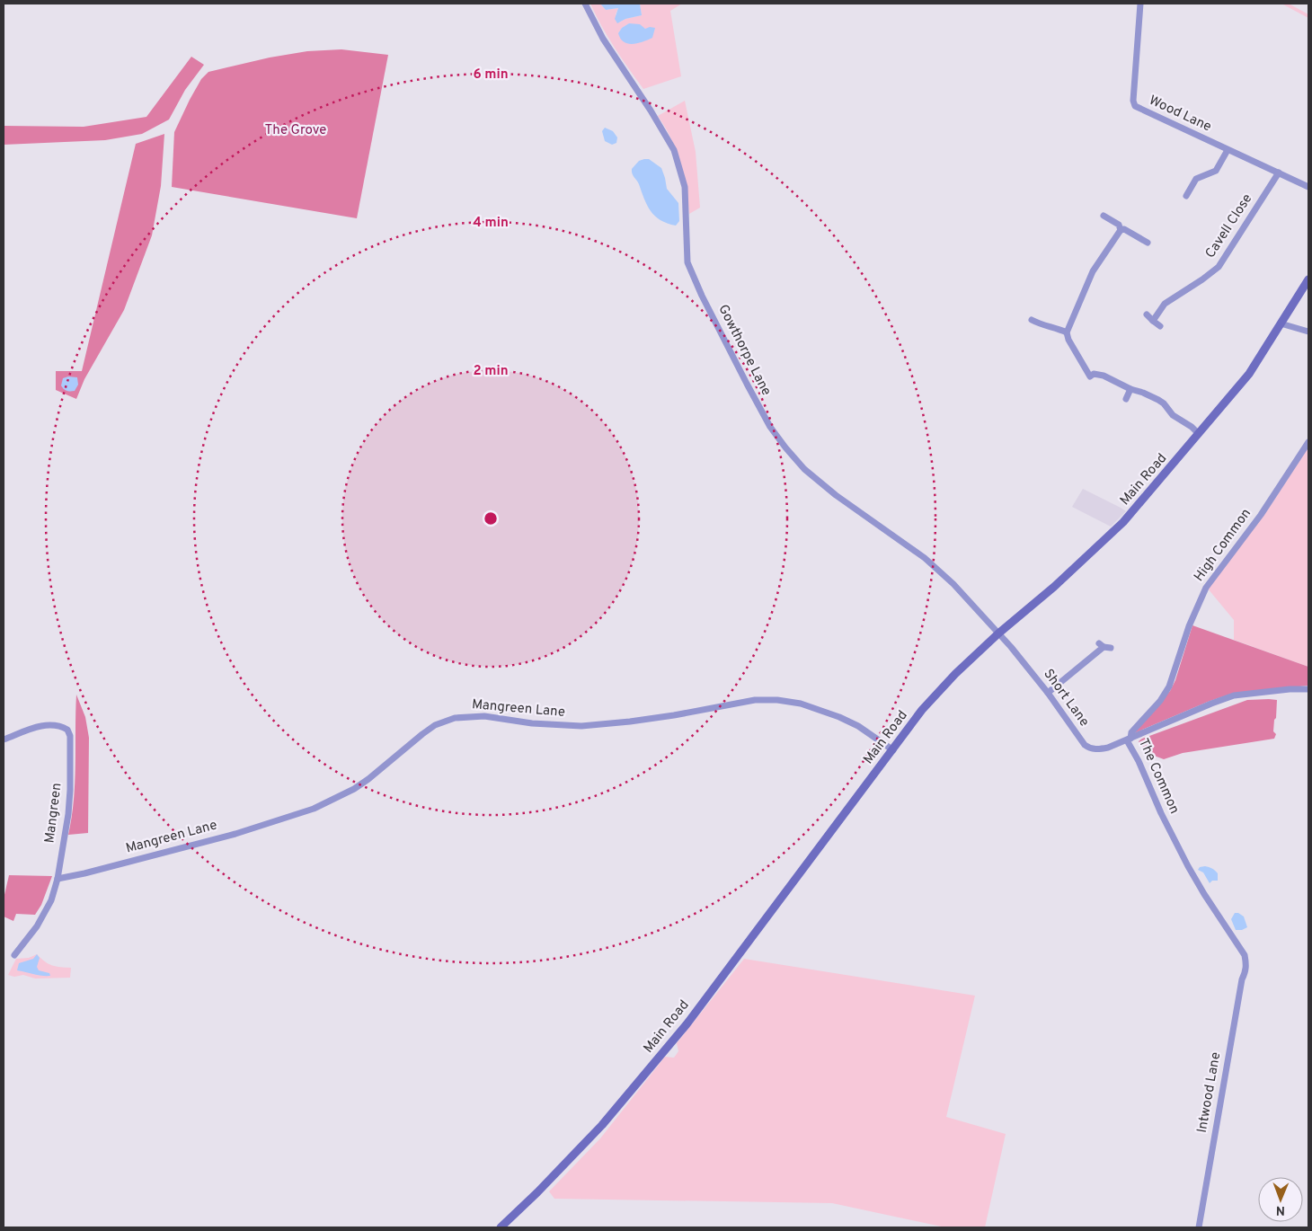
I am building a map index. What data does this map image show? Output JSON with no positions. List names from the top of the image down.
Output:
{
  "streets": {
    "main road": ["Main Road"],
    "street": [
      "Wood Lane",
      "Cavell Close",
      "Gowthorpe Lane",
      "High Common",
      "Short Lane",
      "Mangreen Lane",
      "The Common",
      "Mangreen",
      "Intwood Lane"
    ]
  },
  "crossings": [
    ["Wood Lane", "Cavell Close"],
    ["Gowthorpe Lane", "Main Road"],
    ["Gowthorpe Lane", "Short Lane"],
    ["Main Road", "Short Lane"],
    ["Main Road", "Mangreen Lane"],
    ["High Common", "Short Lane"],
    ["High Common", "The Common"],
    ["Short Lane", "The Common"],
    ["Mangreen Lane", "Mangreen"],
    ["The Common", "Intwood Lane"]
  ],
  "parks": ["The Grove"],
  "north": "bottom",
  "rings": ["6 min", "4 min", "2 min"]
}
